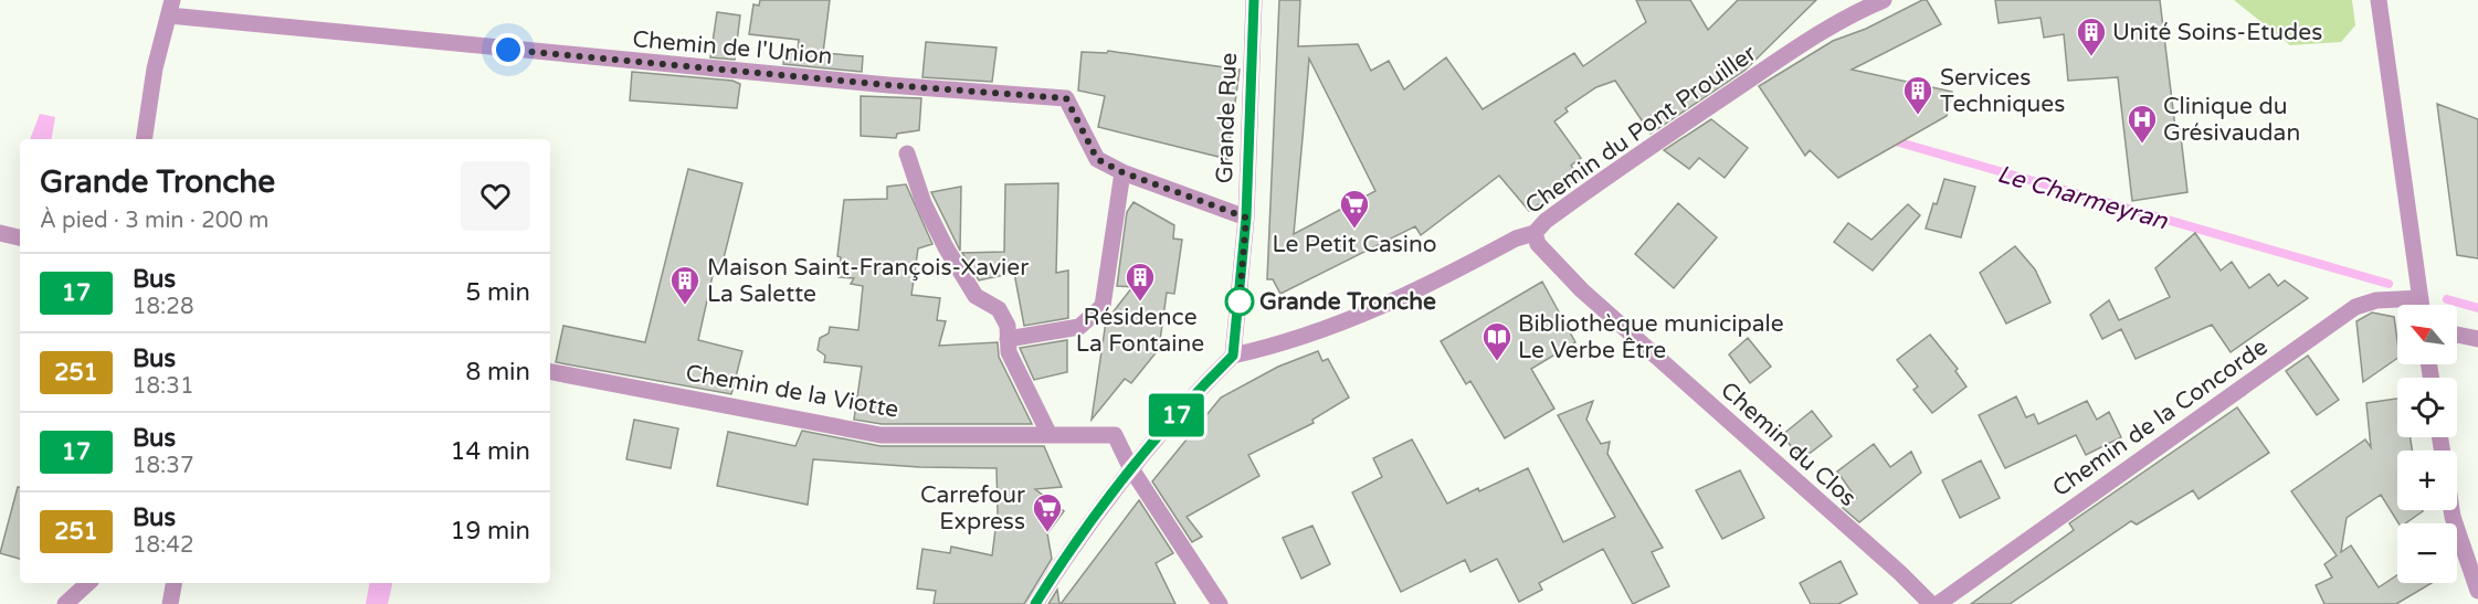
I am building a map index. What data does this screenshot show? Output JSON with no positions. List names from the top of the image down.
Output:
{
  "streets": {
    "street": [
      "Chemin de l'Union",
      "Grande Rue",
      "Chemin du Pont Prouiller",
      "Chemin de la Viotte",
      "Chemin de la Concorde",
      "Chemin du Clos"
    ]
  },
  "crossings": [
    ["Chemin de l'Union", "Grande Rue"],
    ["Grande Rue", "Chemin du Pont Prouiller"],
    ["Chemin du Pont Prouiller", "Chemin du Clos"]
  ],
  "water": ["Le Charmeyran"],
  "places": {
    "building": [
      "Unité Soins-Etudes",
      "Services Techniques",
      "Résidence La Fontaine",
      "Maison Saint-François-Xavier La Salette"
    ],
    "hospital": ["Clinique du Grésivaudan"],
    "supermarket": ["Le Petit Casino", "Carrefour Express"],
    "other": ["Grande Tronche"],
    "library": ["Bibliothèque municipale Le Verbe Être"]
  },
  "lines": ["bus line 17"],
  "north": "top left",
  "page": {
    "on_map": "17",
    "heading": ["Grande Tronche", "À pied · 3 min · 200 m"],
    "list": [
      {
        "mark": "17",
        "name": "Bus",
        "note": "18:28",
        "value": "5 min"
      },
      {
        "mark": "251",
        "name": "Bus",
        "note": "18:31",
        "value": "8 min"
      },
      {
        "mark": "17",
        "name": "Bus",
        "note": "18:37",
        "value": "14 min"
      },
      {
        "mark": "251",
        "name": "Bus",
        "note": "18:42",
        "value": "19 min"
      }
    ],
    "map_buttons": ["+", "−"]
  }
}
